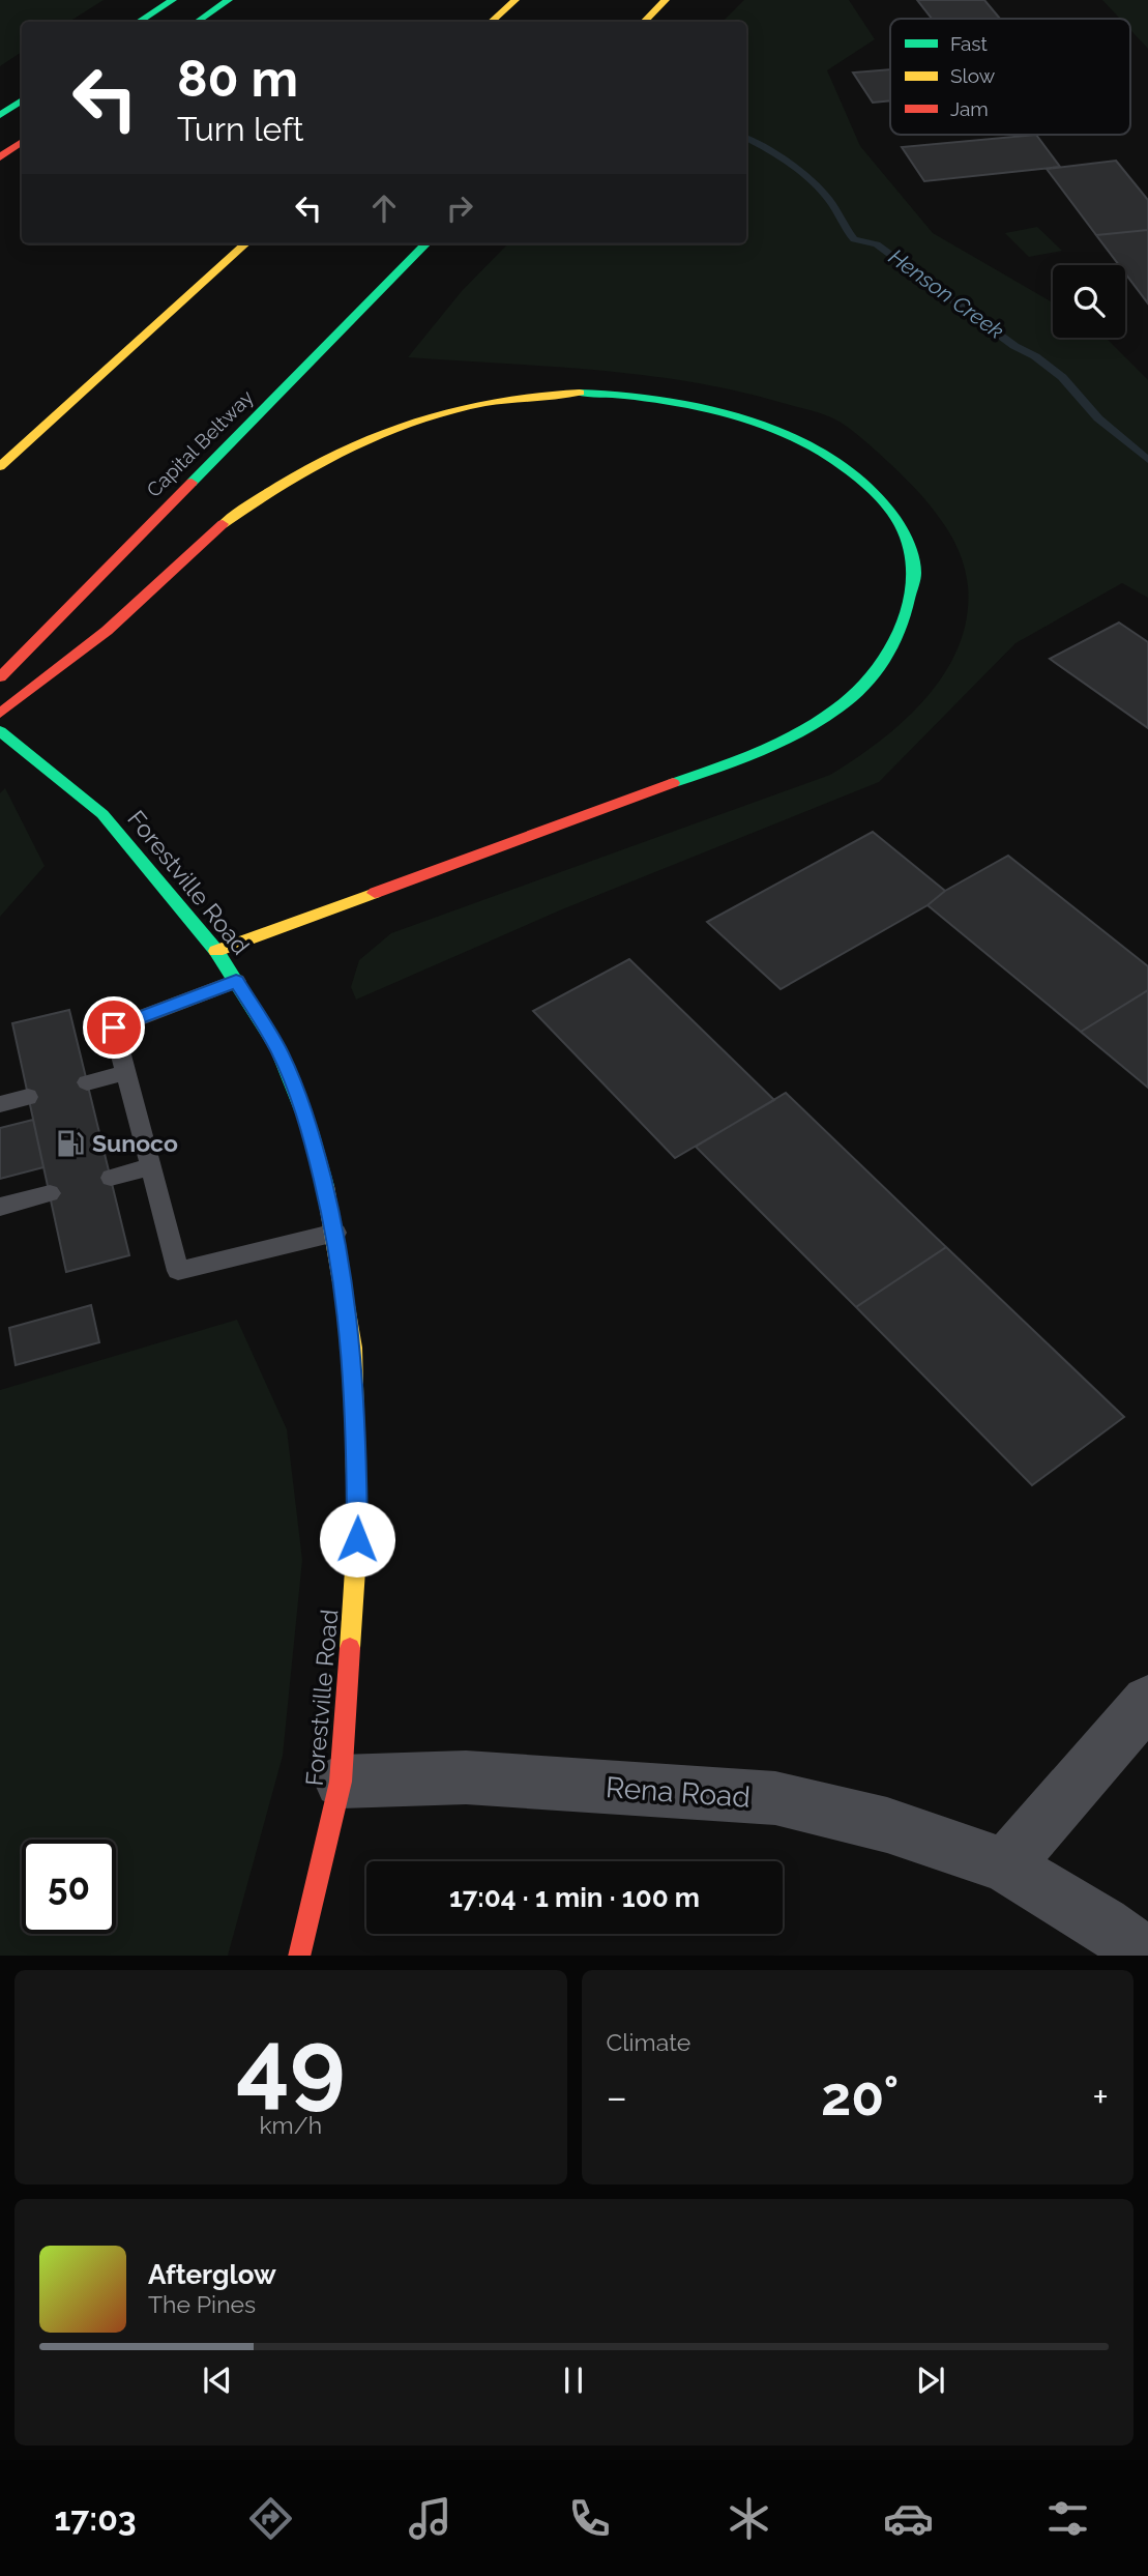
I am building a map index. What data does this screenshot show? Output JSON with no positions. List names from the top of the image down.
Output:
{
  "streets": {
    "main road": ["Capital Beltway", "Forestville Road"],
    "street": ["Rena Road"]
  },
  "crossings": [
    ["Forestville Road", "Rena Road"]
  ],
  "water": ["Henson Creek"],
  "places": {
    "fuel station": ["Sunoco"]
  },
  "legend": ["Fast", "Slow", "Jam"],
  "page": {
    "turn": ["80 m", "Turn left"],
    "limit": "50",
    "trip": "17:04 · 1 min · 100 m",
    "tile": [
      ["49", "km/h"],
      "Climate"
    ],
    "heat": ["−", "20°", "+"],
    "song": ["Afterglow", "The Pines"],
    "tabs": "17:03"
  }
}
